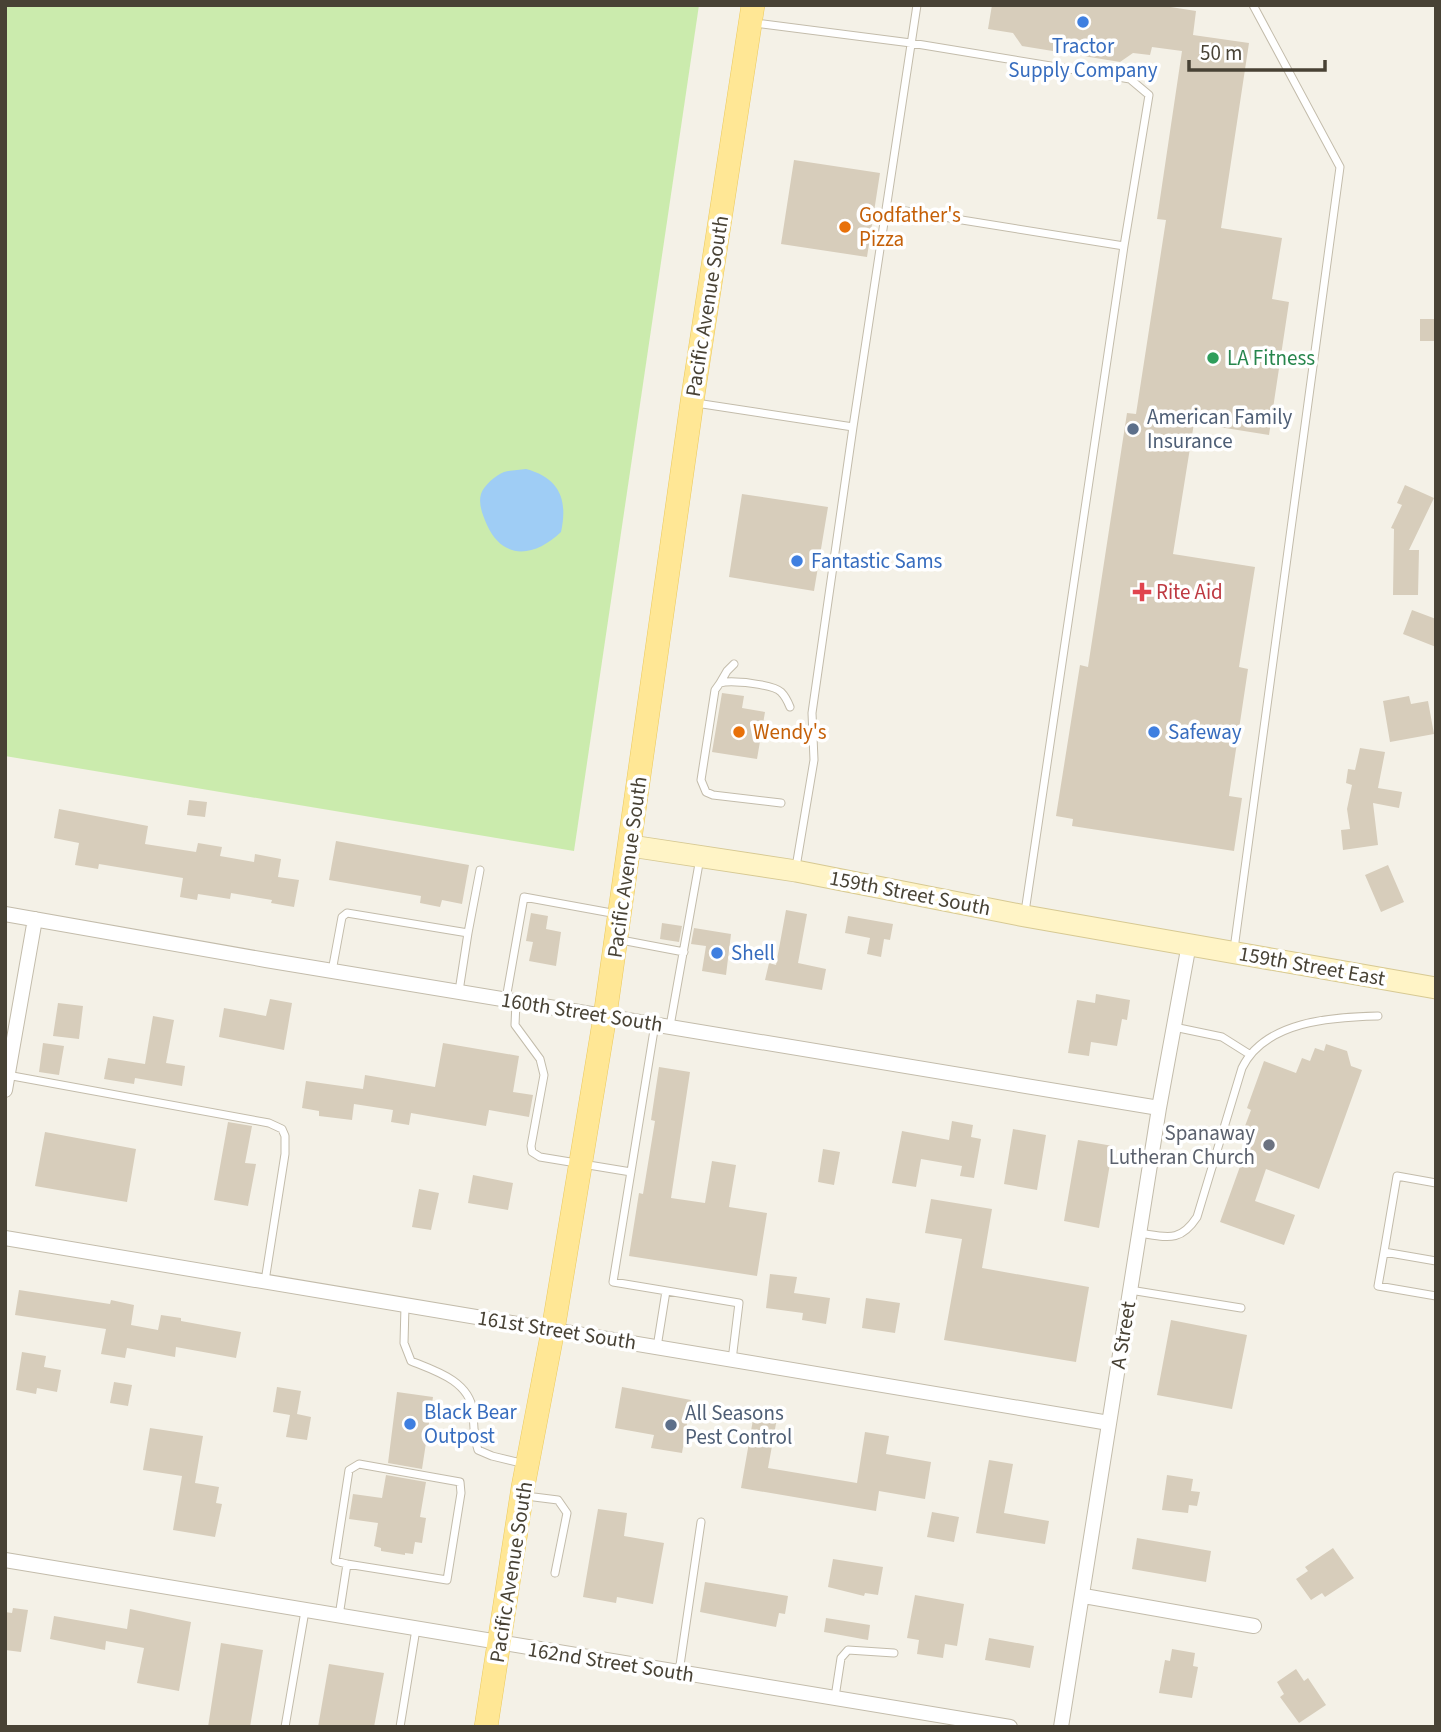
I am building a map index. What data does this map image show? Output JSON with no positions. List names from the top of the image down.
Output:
{
  "streets": {
    "main road": ["Pacific Avenue South"],
    "street": [
      "159th Street South",
      "159th Street East",
      "160th Street South",
      "161st Street South",
      "A Street",
      "162nd Street South"
    ]
  },
  "crossings": [
    ["Pacific Avenue South", "159th Street South"],
    ["Pacific Avenue South", "160th Street South"],
    ["Pacific Avenue South", "161st Street South"],
    ["Pacific Avenue South", "162nd Street South"],
    ["159th Street South", "159th Street East"],
    ["159th Street South", "A Street"],
    ["159th Street East", "A Street"],
    ["160th Street South", "A Street"],
    ["161st Street South", "A Street"]
  ],
  "places": {
    "other": [
      "Tractor Supply Company",
      "Godfather's Pizza",
      "LA Fitness",
      "American Family Insurance",
      "Fantastic Sams",
      "Wendy's",
      "Safeway",
      "Shell",
      "Spanaway Lutheran Church",
      "Black Bear Outpost",
      "All Seasons Pest Control"
    ],
    "health": ["Rite Aid"]
  },
  "scale_bar": "50 m"
}
